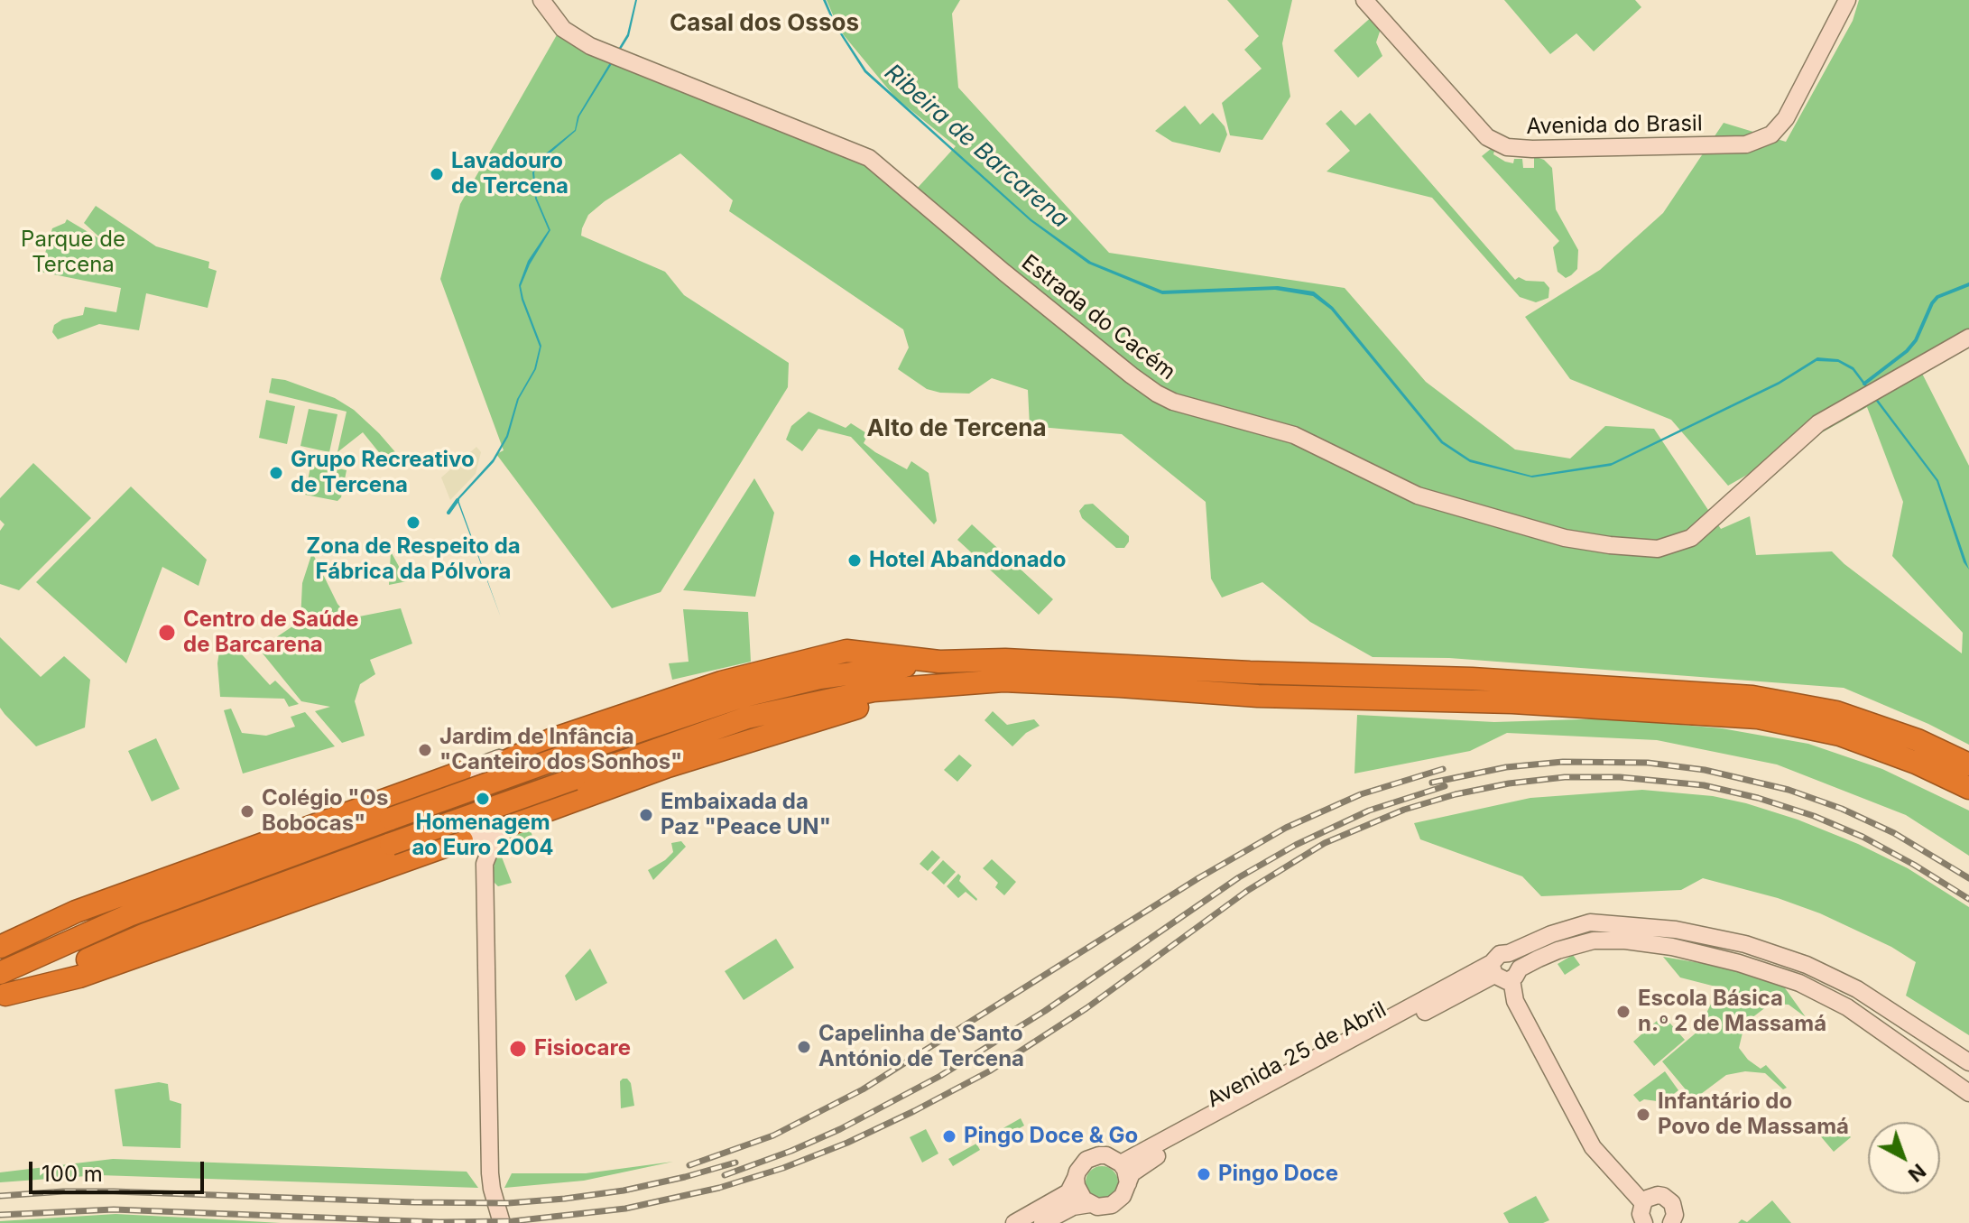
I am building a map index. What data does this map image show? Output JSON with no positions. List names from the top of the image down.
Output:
{
  "streets": {
    "street": ["Avenida do Brasil", "Estrada do Cacém", "Avenida 25 de Abril"]
  },
  "districts": ["Casal dos Ossos", "Alto de Tercena"],
  "water": ["Ribeira de Barcarena"],
  "parks": ["Parque de Tercena"],
  "places": [
    "Lavadouro de Tercena",
    "Grupo Recreativo de Tercena",
    "Zona de Respeito da Fábrica da Pólvora",
    "Hotel Abandonado",
    "Centro de Saúde de Barcarena",
    "Jardim de Infância \"Canteiro dos Sonhos\"",
    "Homenagem ao Euro 2004",
    "Colégio \"Os Bobocas\"",
    "Embaixada da Paz \"Peace UN\"",
    "Escola Básica n.º 2 de Massamá",
    "Capelinha de Santo António de Tercena",
    "Fisiocare",
    "Infantário do Povo de Massamá",
    "Pingo Doce & Go",
    "Pingo Doce"
  ],
  "scale_bar": "100 m",
  "north": "bottom right"
}
